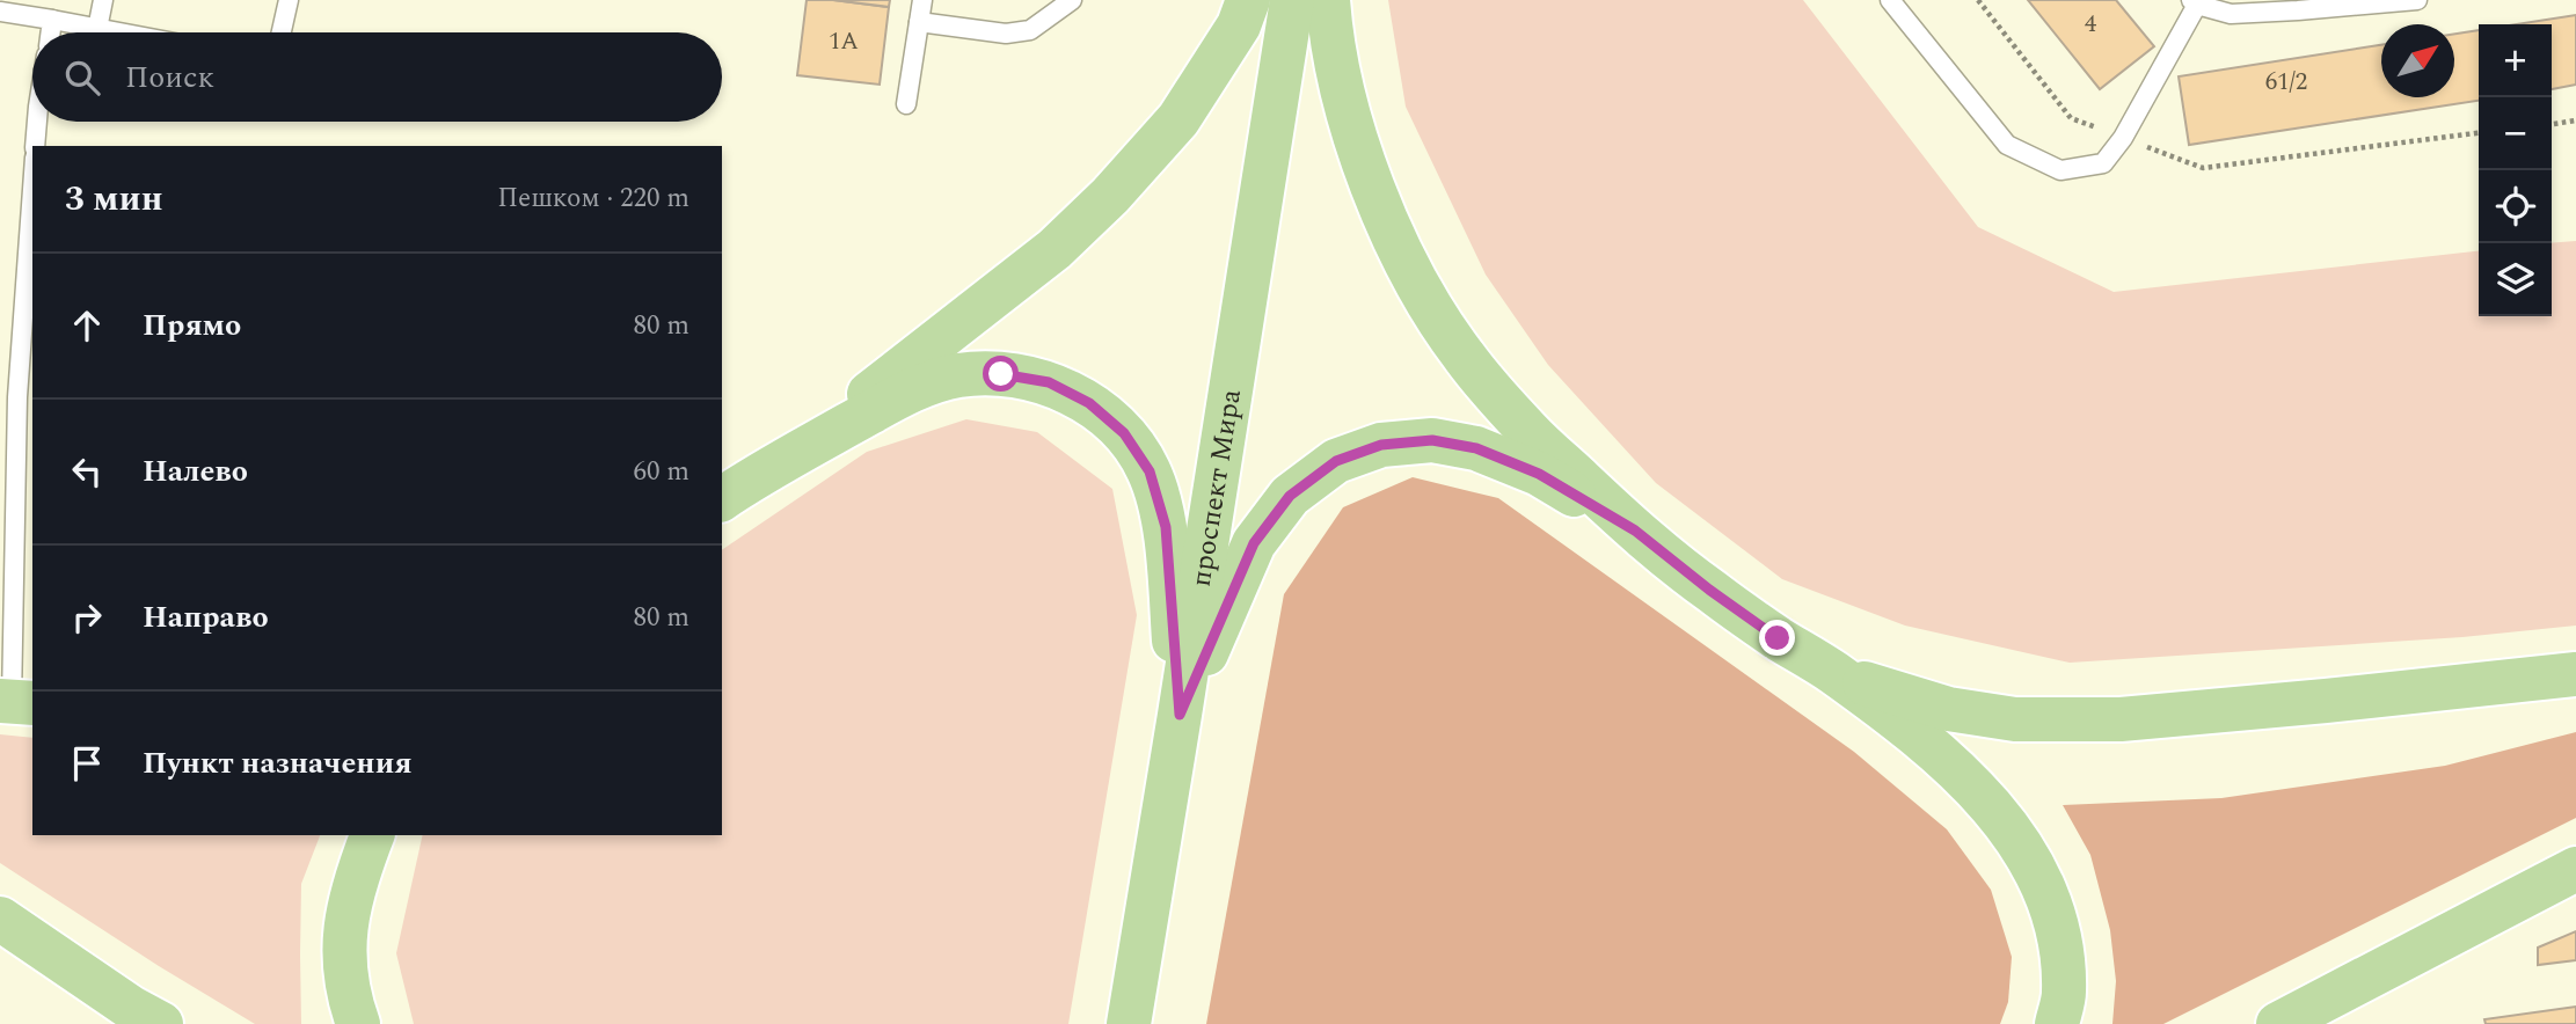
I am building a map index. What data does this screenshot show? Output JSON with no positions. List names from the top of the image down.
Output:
{
  "streets": {
    "main road": ["проспект Мира"]
  },
  "house_numbers": ["4", "1А", "61/2"],
  "north": "top right",
  "page": {
    "map_buttons": ["+", "−"],
    "search": "Поиск",
    "heading": ["3 мин", "Пешком · 220 m"],
    "list": [
      ["Прямо", "80 m"],
      ["Налево", "60 m"],
      ["Направо", "80 m"],
      "Пункт назначения"
    ]
  }
}
